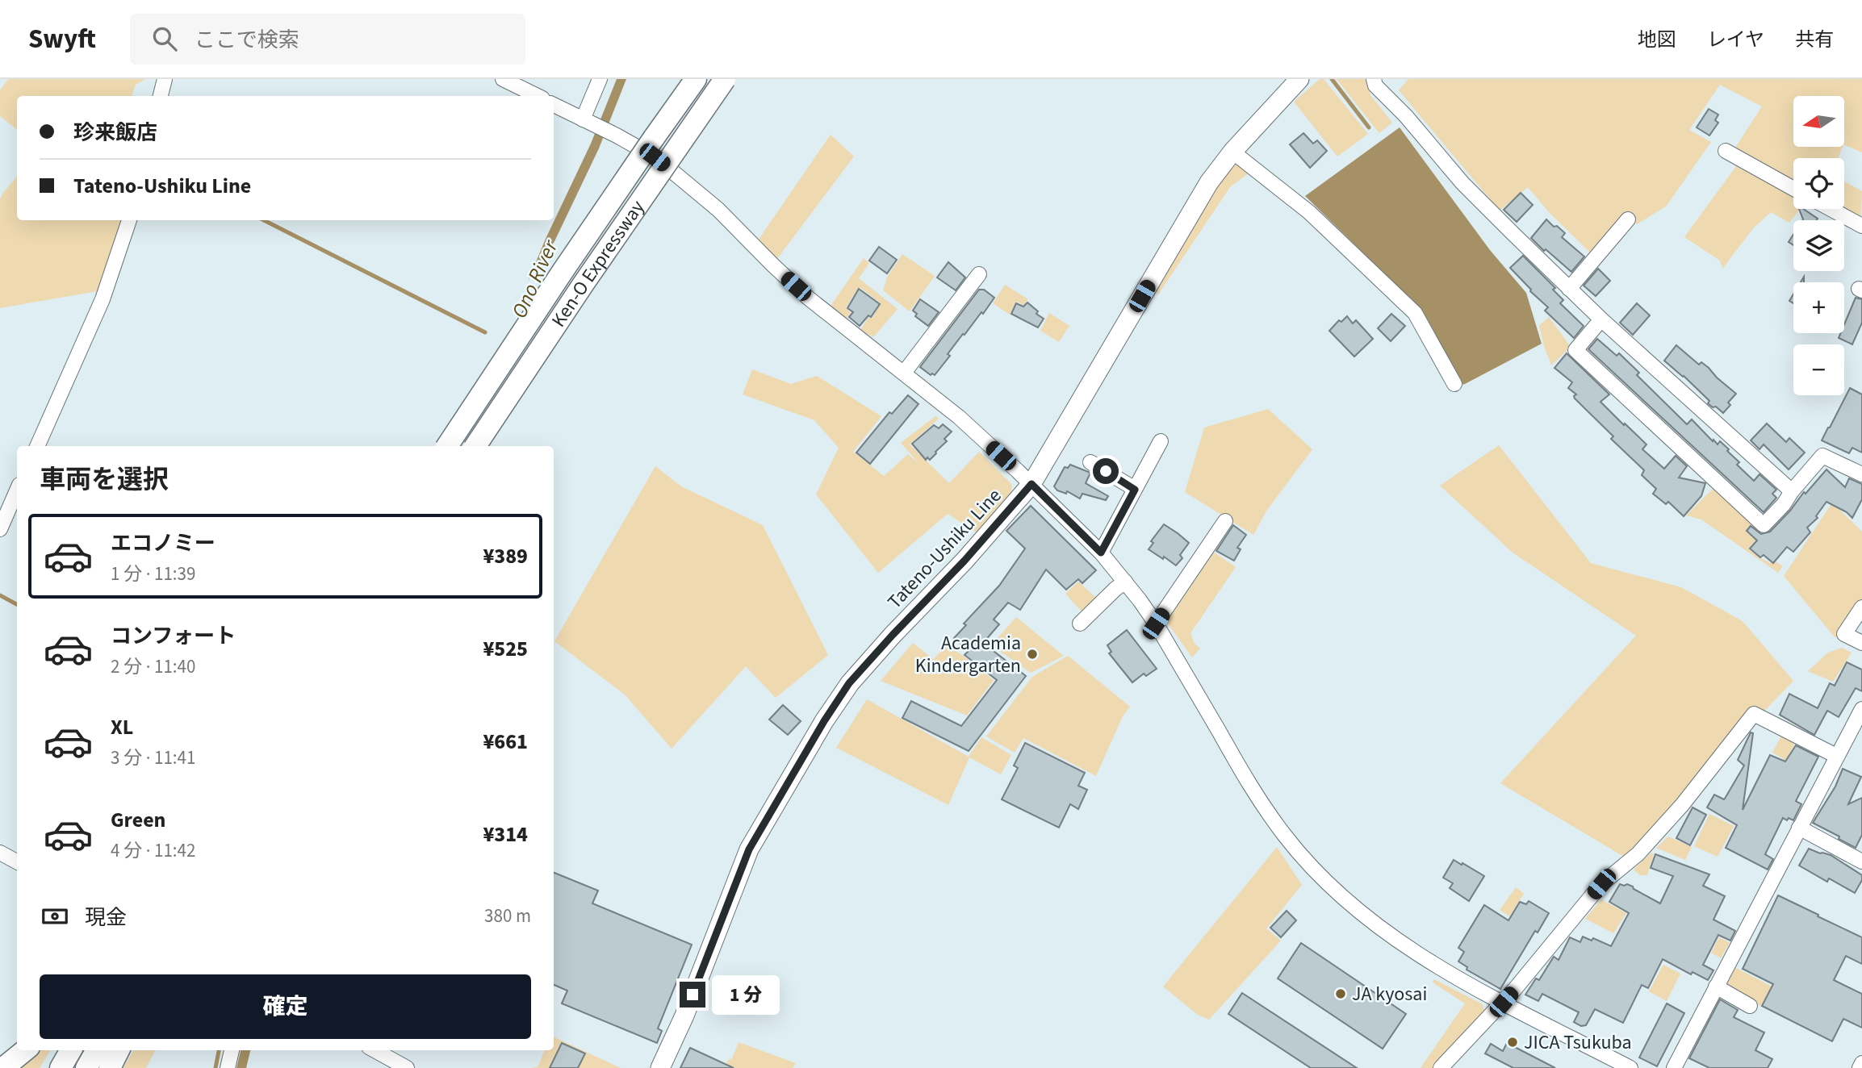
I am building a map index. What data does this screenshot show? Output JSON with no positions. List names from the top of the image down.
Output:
{
  "streets": {
    "highway": ["Ken-O Expressway"],
    "main road": ["Tateno-Ushiku Line"]
  },
  "water": ["Ono River"],
  "places": ["Academia Kindergarten", "JA kyosai", "JICA Tsukuba"],
  "north": "left",
  "page": {
    "header": "Swyft",
    "search": "ここで検索",
    "nav": ["地図", "レイヤ", "共有"],
    "map_buttons": ["+", "−"],
    "banner": ["珍来飯店", "Tateno-Ushiku Line"],
    "heading": "車両を選択",
    "list": [
      {
        "name": "エコノミー",
        "note": "1 分 · 11:39",
        "value": "¥389"
      },
      {
        "name": "コンフォート",
        "note": "2 分 · 11:40",
        "value": "¥525"
      },
      {
        "name": "XL",
        "note": "3 分 · 11:41",
        "value": "¥661"
      },
      {
        "name": "Green",
        "note": "4 分 · 11:42",
        "value": "¥314"
      }
    ],
    "pay": ["現金", "380 m"],
    "buttons": "確定",
    "bubble": "1 分"
  }
}
